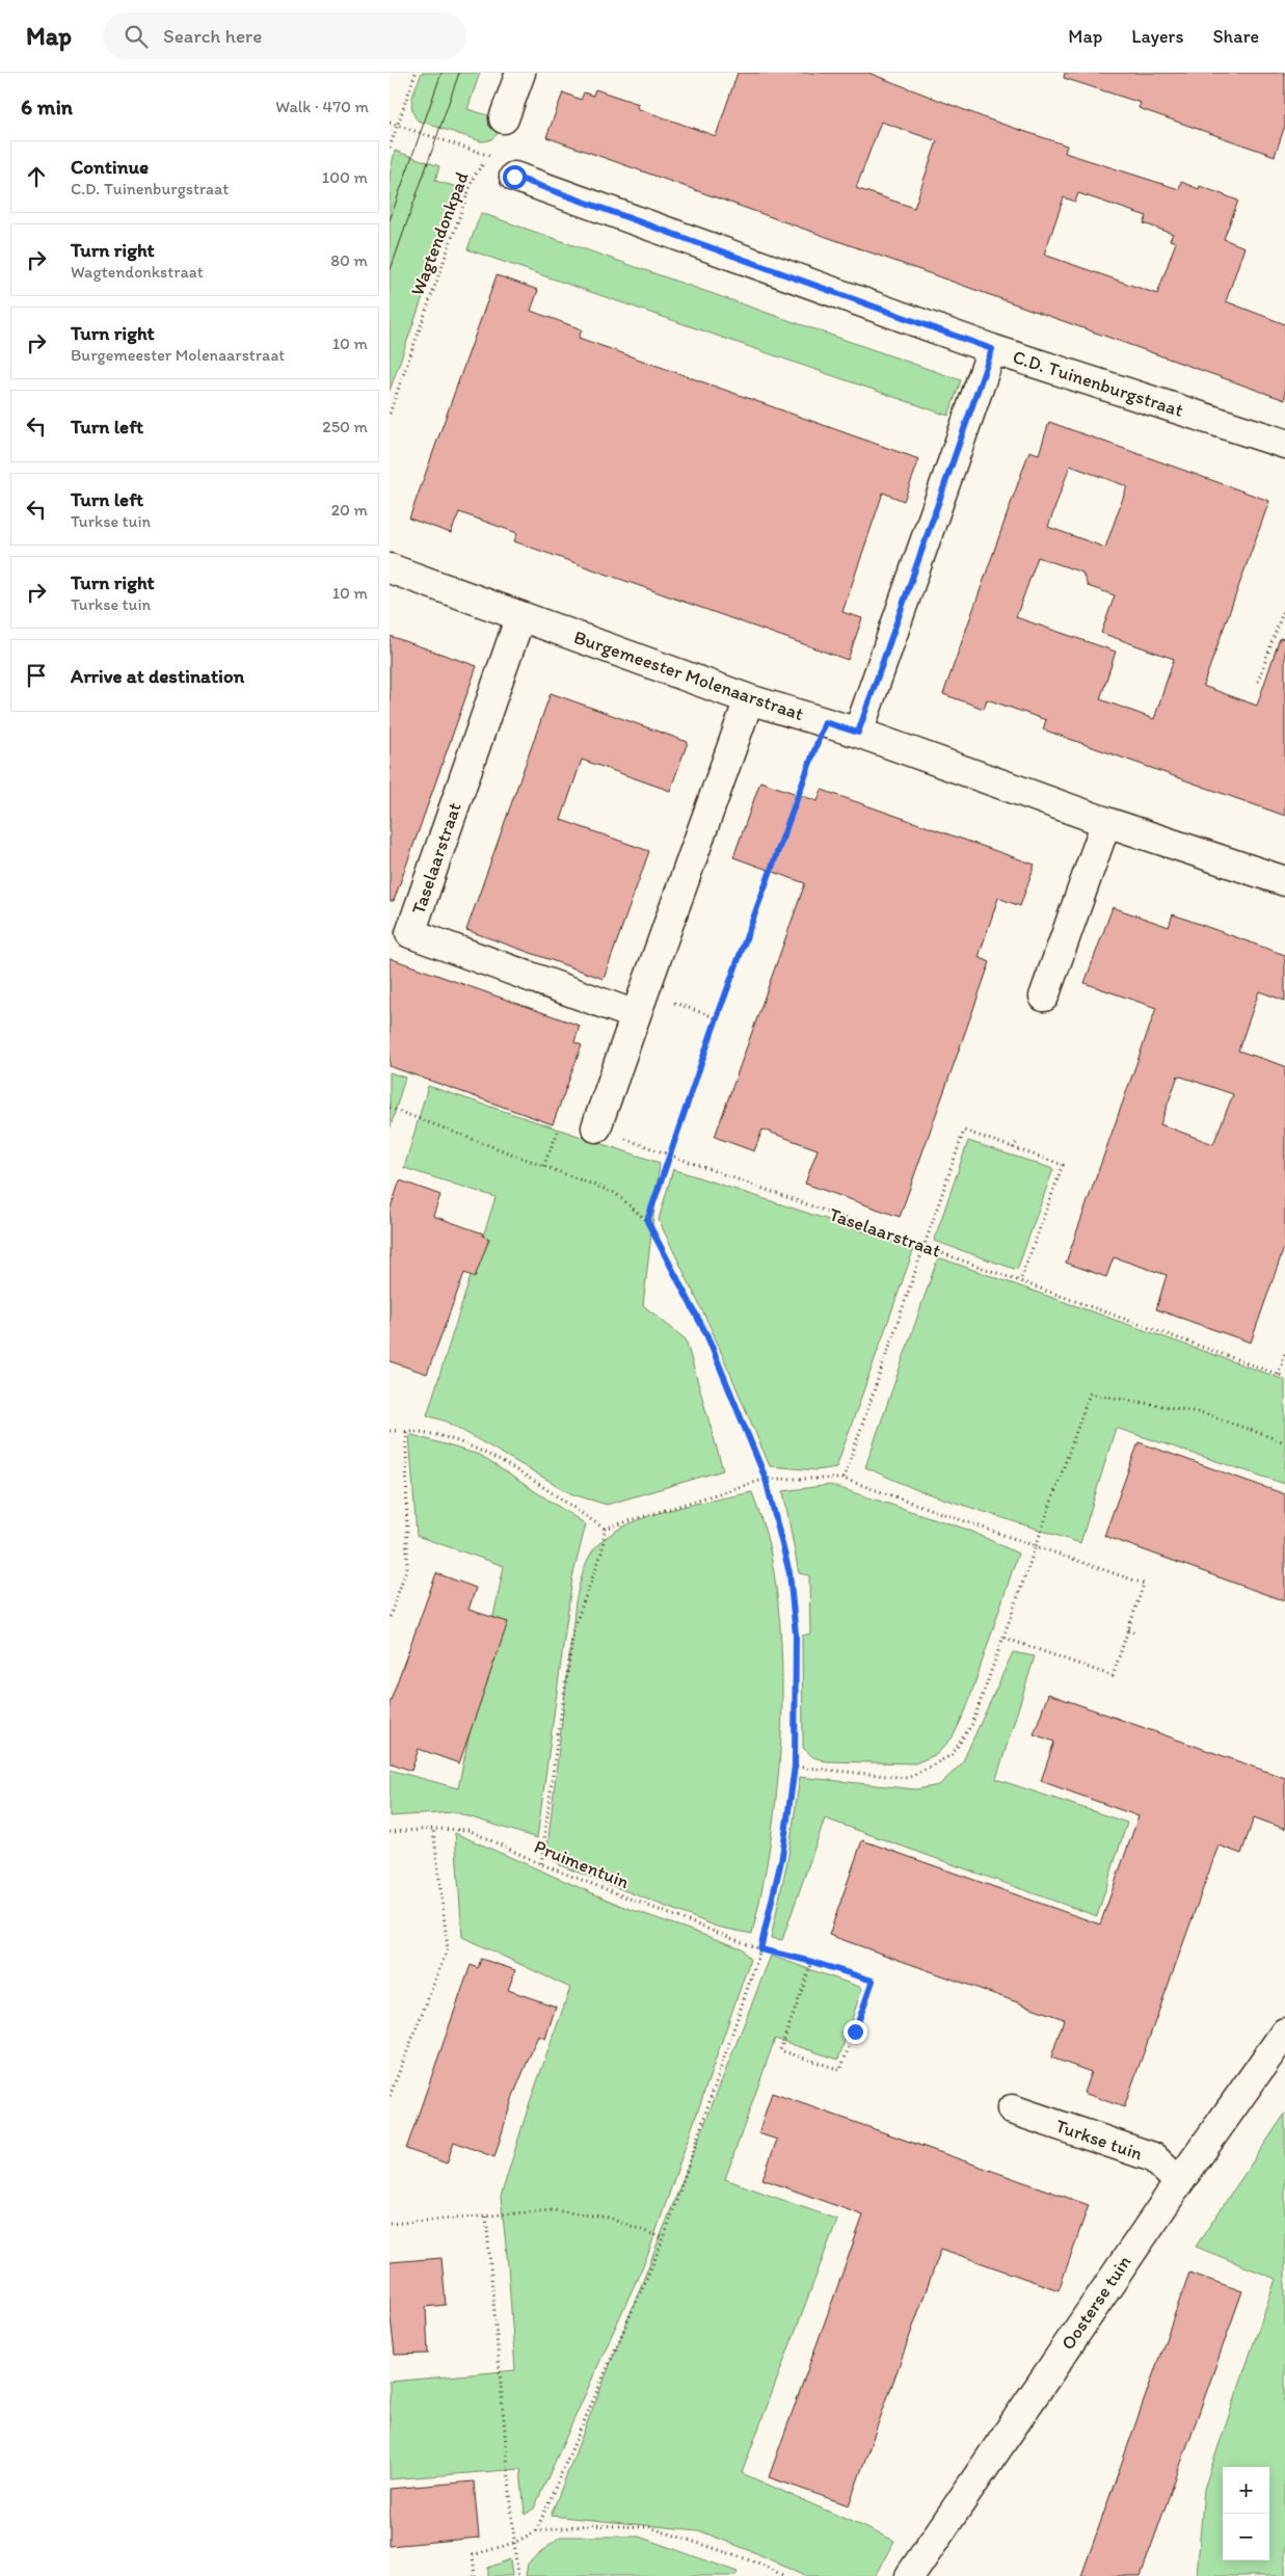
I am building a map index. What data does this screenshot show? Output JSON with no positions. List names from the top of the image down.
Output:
{
  "streets": {
    "street": [
      "C.D. Tuinenburgstraat",
      "Burgemeester Molenaarstraat",
      "Taselaarstraat",
      "Turkse tuin",
      "Oosterse tuin"
    ],
    "path": ["Wagtendonkpad", "Pruimentuin"]
  },
  "crossings": [
    ["Burgemeester Molenaarstraat", "Taselaarstraat"],
    ["Turkse tuin", "Oosterse tuin"]
  ],
  "page": {
    "header": "Map",
    "search": "Search here",
    "nav": ["Map", "Layers", "Share"],
    "heading": ["6 min", "Walk · 470 m"],
    "list": [
      ["Continue", "C.D. Tuinenburgstraat", "100 m"],
      ["Turn right", "Wagtendonkstraat", "80 m"],
      ["Turn right", "Burgemeester Molenaarstraat", "10 m"],
      ["Turn left", "250 m"],
      ["Turn left", "Turkse tuin", "20 m"],
      ["Turn right", "Turkse tuin", "10 m"],
      "Arrive at destination"
    ],
    "map_buttons": ["+", "−"]
  }
}
